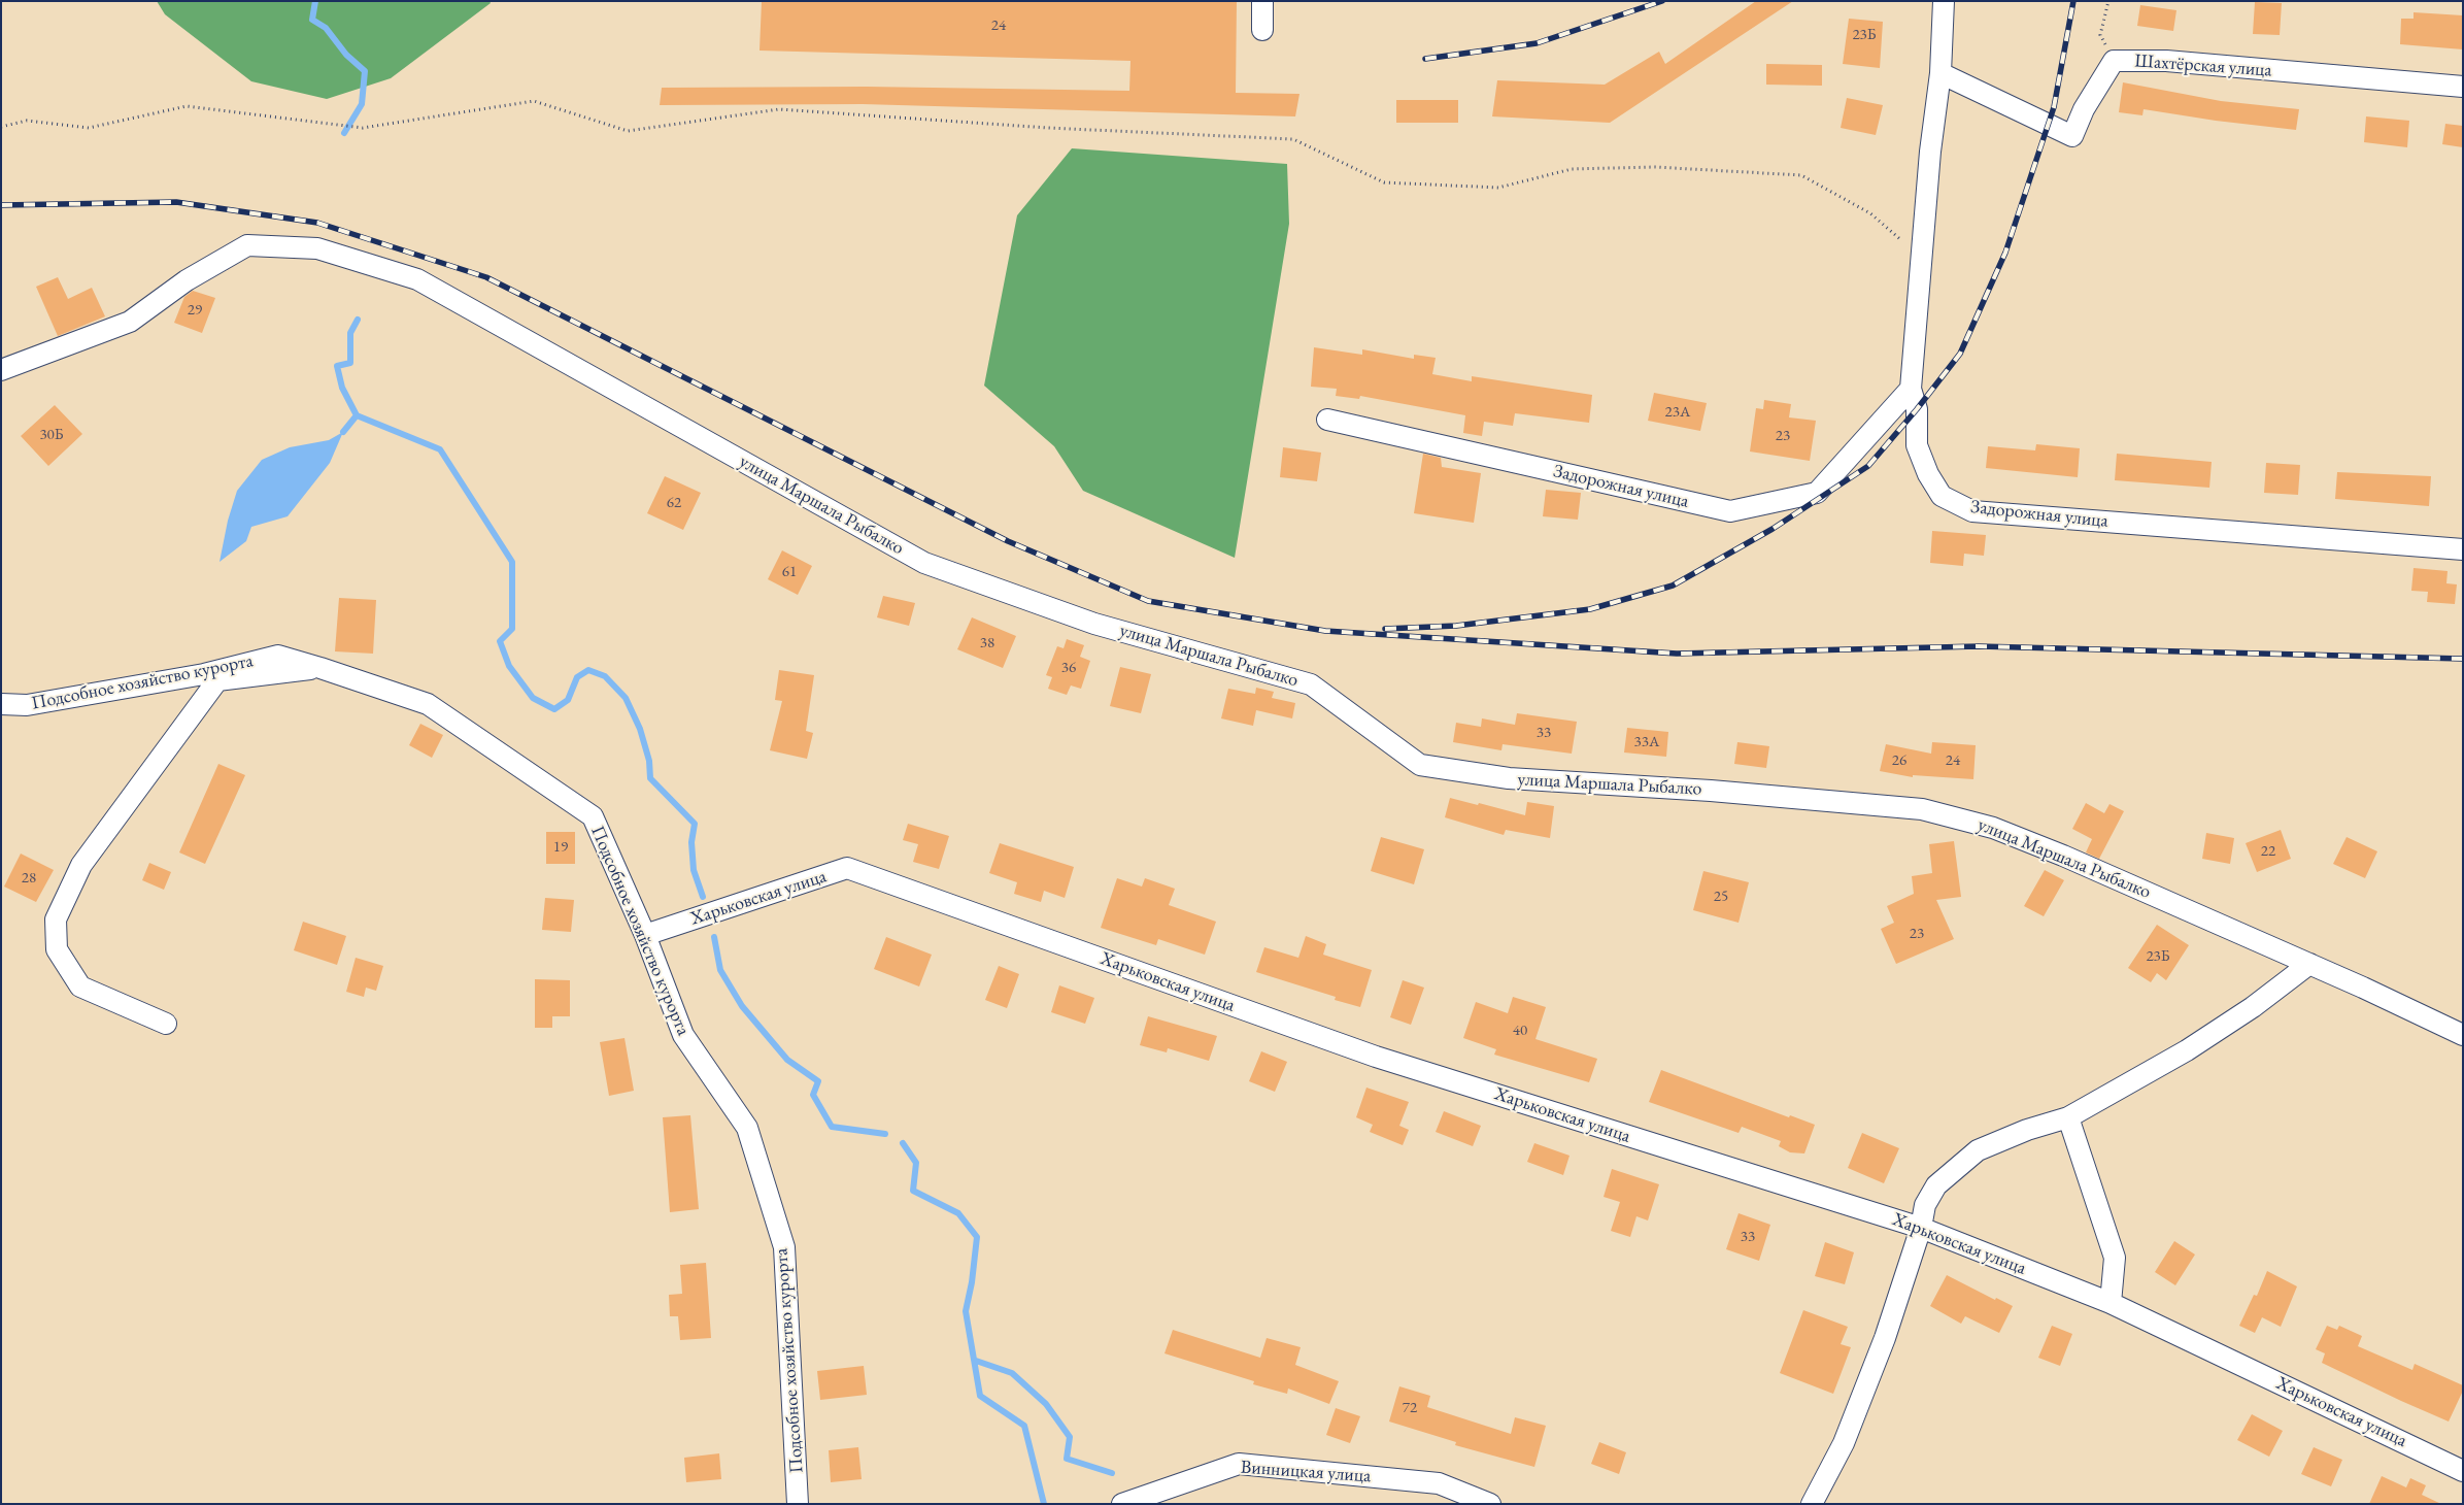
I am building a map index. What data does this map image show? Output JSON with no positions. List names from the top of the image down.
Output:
{
  "streets": {
    "street": [
      "Шахтёрская улица",
      "Задорожная улица",
      "улица Маршала Рыбалко",
      "Подсобное хозяйство курорта",
      "Харьковская улица",
      "Винницкая улица"
    ]
  },
  "crossings": [
    ["Подсобное хозяйство курорта", "Харьковская улица"]
  ],
  "house_numbers": [
    "24",
    "23Б",
    "29",
    "23А",
    "30Б",
    "23",
    "62",
    "61",
    "38",
    "36",
    "33",
    "33А",
    "26",
    "24",
    "19",
    "22",
    "28",
    "25",
    "23",
    "23Б",
    "40",
    "33",
    "72"
  ]
}
